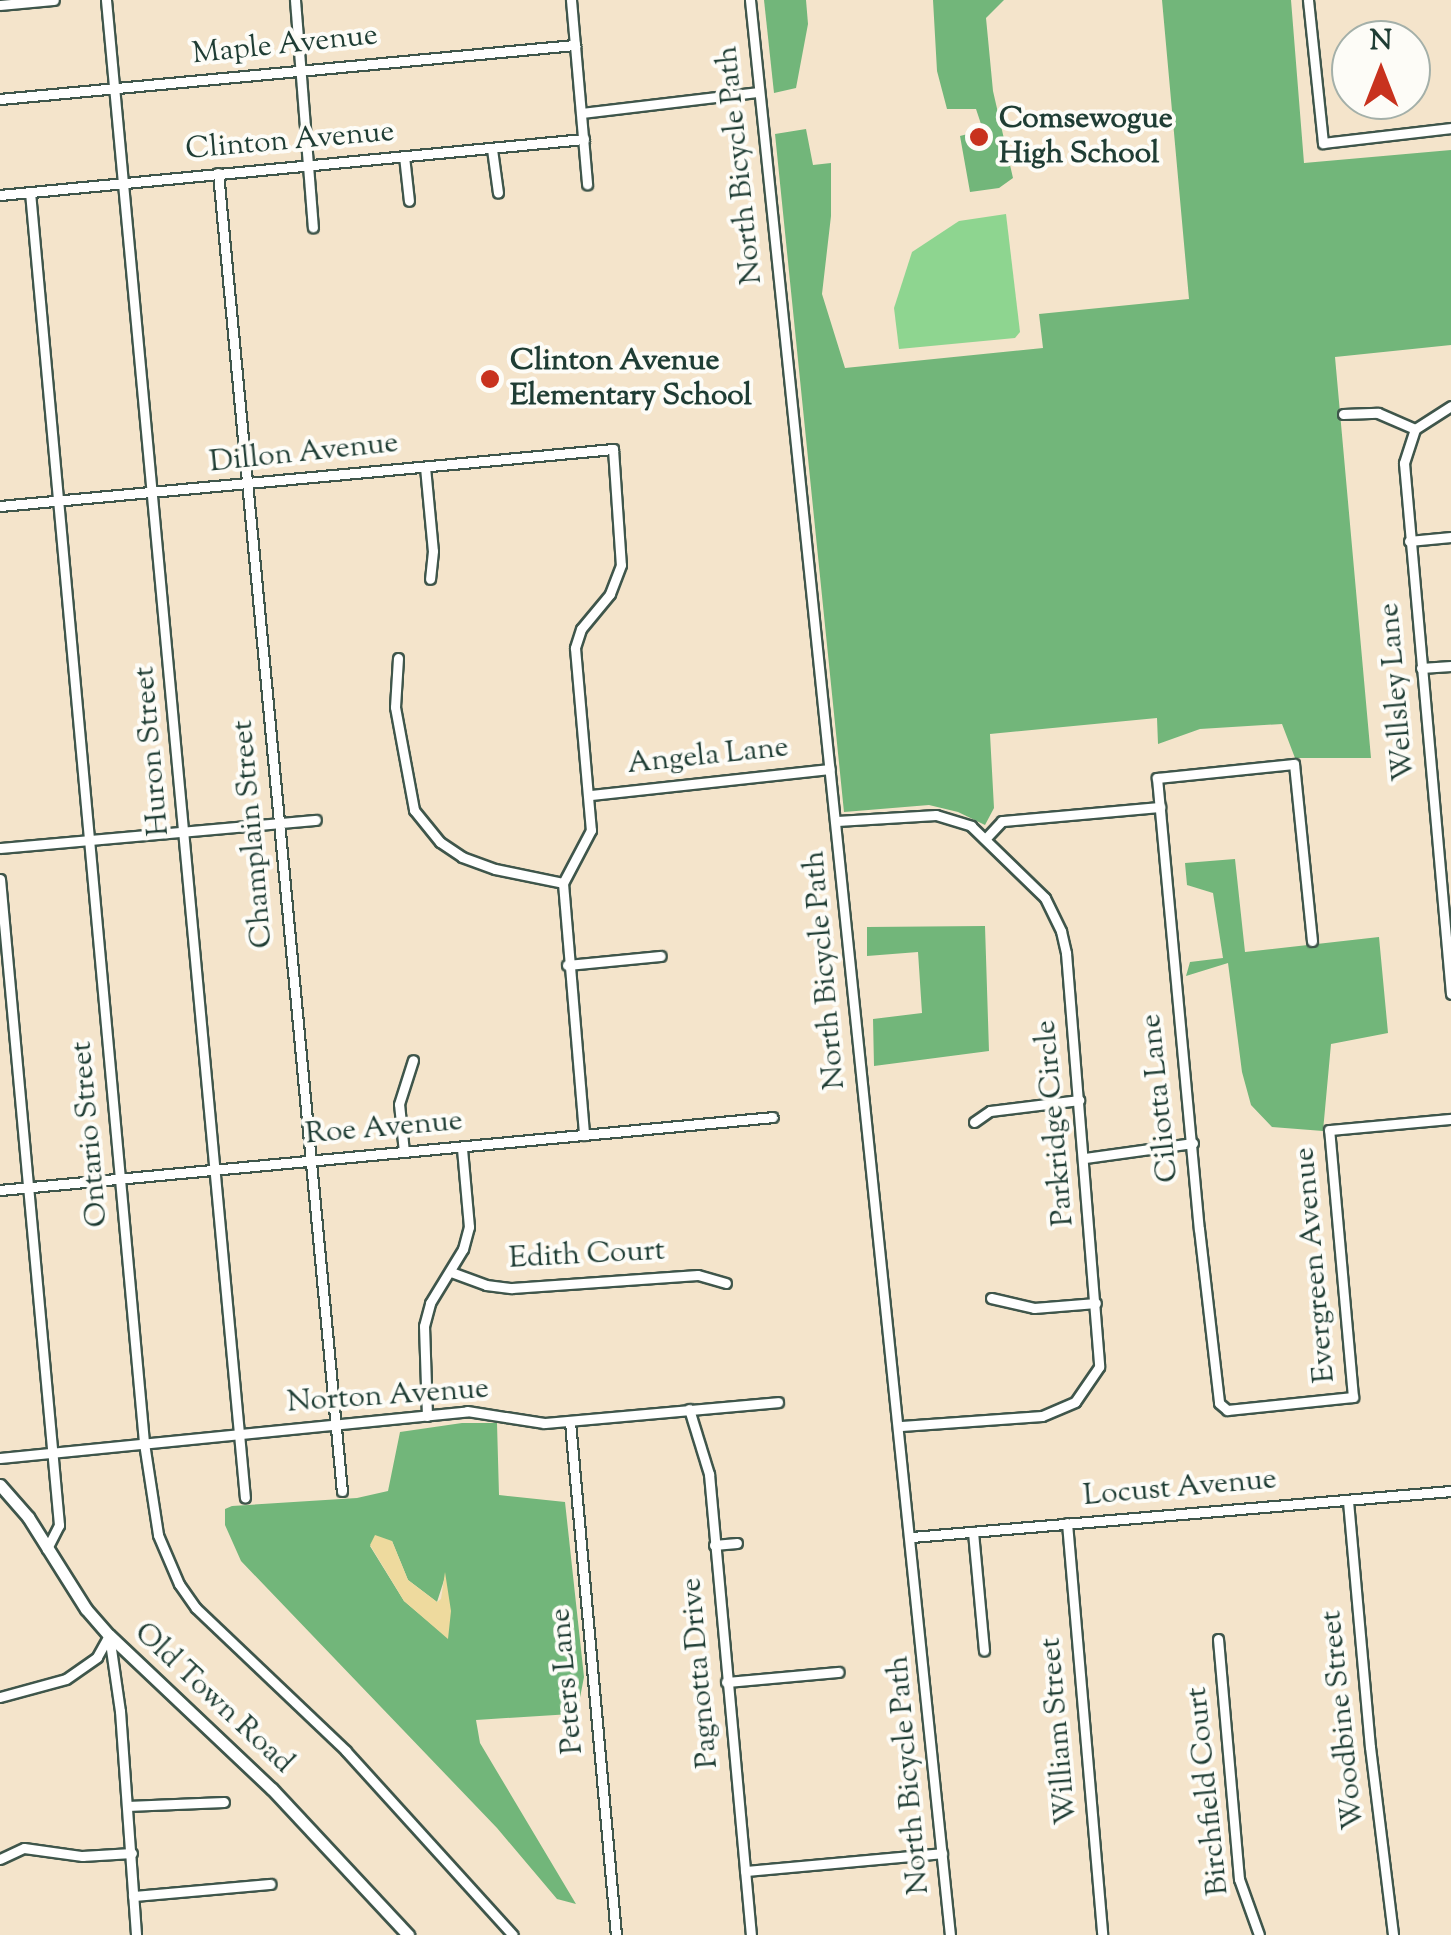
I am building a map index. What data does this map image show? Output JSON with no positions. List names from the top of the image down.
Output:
{
  "streets": {
    "main road": ["Old Town Road"],
    "street": [
      "Maple Avenue",
      "Clinton Avenue",
      "North Bicycle Path",
      "Dillon Avenue",
      "Wellsley Lane",
      "Huron Street",
      "Angela Lane",
      "Champlain Street",
      "Ciliotta Lane",
      "Parkridge Circle",
      "Roe Avenue",
      "Ontario Street",
      "Edith Court",
      "Evergreen Avenue",
      "Norton Avenue",
      "Locust Avenue",
      "Pagnotta Drive",
      "Peters Lane",
      "Woodbine Street",
      "William Street",
      "Birchfield Court"
    ]
  },
  "crossings": [
    ["Maple Avenue", "Huron Street"],
    ["Clinton Avenue", "Huron Street"],
    ["Clinton Avenue", "Champlain Street"],
    ["Clinton Avenue", "Ontario Street"],
    ["North Bicycle Path", "Angela Lane"],
    ["North Bicycle Path", "Parkridge Circle"],
    ["North Bicycle Path", "Locust Avenue"],
    ["Dillon Avenue", "Huron Street"],
    ["Dillon Avenue", "Angela Lane"],
    ["Dillon Avenue", "Champlain Street"],
    ["Dillon Avenue", "Ontario Street"],
    ["Huron Street", "Roe Avenue"],
    ["Huron Street", "Norton Avenue"],
    ["Champlain Street", "Roe Avenue"],
    ["Champlain Street", "Norton Avenue"],
    ["Ciliotta Lane", "Evergreen Avenue"],
    ["Roe Avenue", "Ontario Street"],
    ["Ontario Street", "Norton Avenue"],
    ["Norton Avenue", "Pagnotta Drive"],
    ["Norton Avenue", "Peters Lane"],
    ["Locust Avenue", "Woodbine Street"],
    ["Locust Avenue", "William Street"]
  ],
  "places": ["Comsewogue High School", "Clinton Avenue Elementary School"],
  "north": "top"
}
